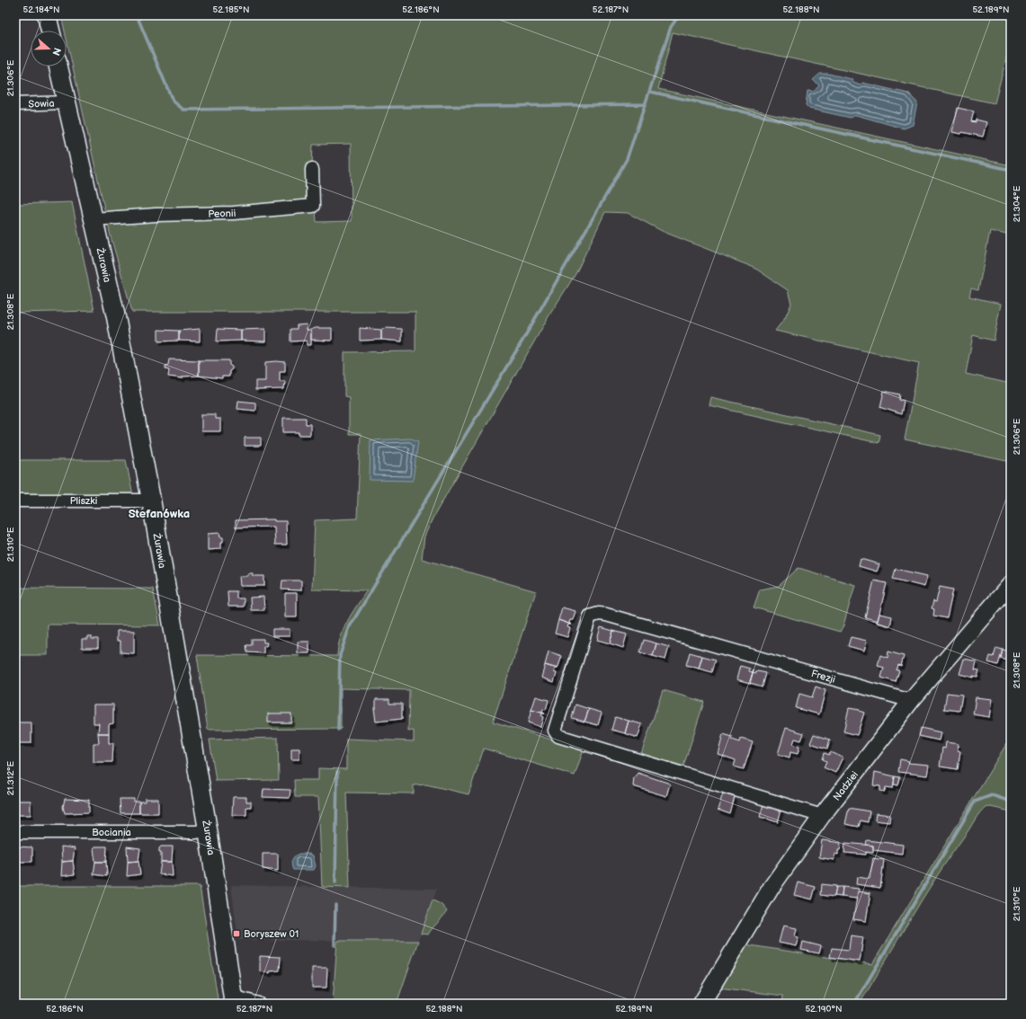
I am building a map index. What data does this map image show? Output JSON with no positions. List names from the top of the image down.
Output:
{
  "streets": {
    "main road": ["Żurawia"],
    "street": [
      "Sowia",
      "Peonii",
      "Pliszki",
      "Frezji",
      "Nadziei",
      "Bociania"
    ]
  },
  "crossings": [
    ["Sowia", "Żurawia"],
    ["Peonii", "Żurawia"],
    ["Żurawia", "Pliszki"],
    ["Żurawia", "Bociania"],
    ["Frezji", "Nadziei"]
  ],
  "districts": ["Stefanówka"],
  "places": {
    "transit": ["Boryszew 01"]
  },
  "north": "right",
  "coordinates": [
    "52.184°N",
    "52.185°N",
    "52.186°N",
    "52.187°N",
    "52.188°N",
    "52.189°N",
    "21.306°E",
    "21.304°E",
    "21.308°E",
    "21.310°E",
    "21.312°E",
    "52.190°N"
  ]
}
